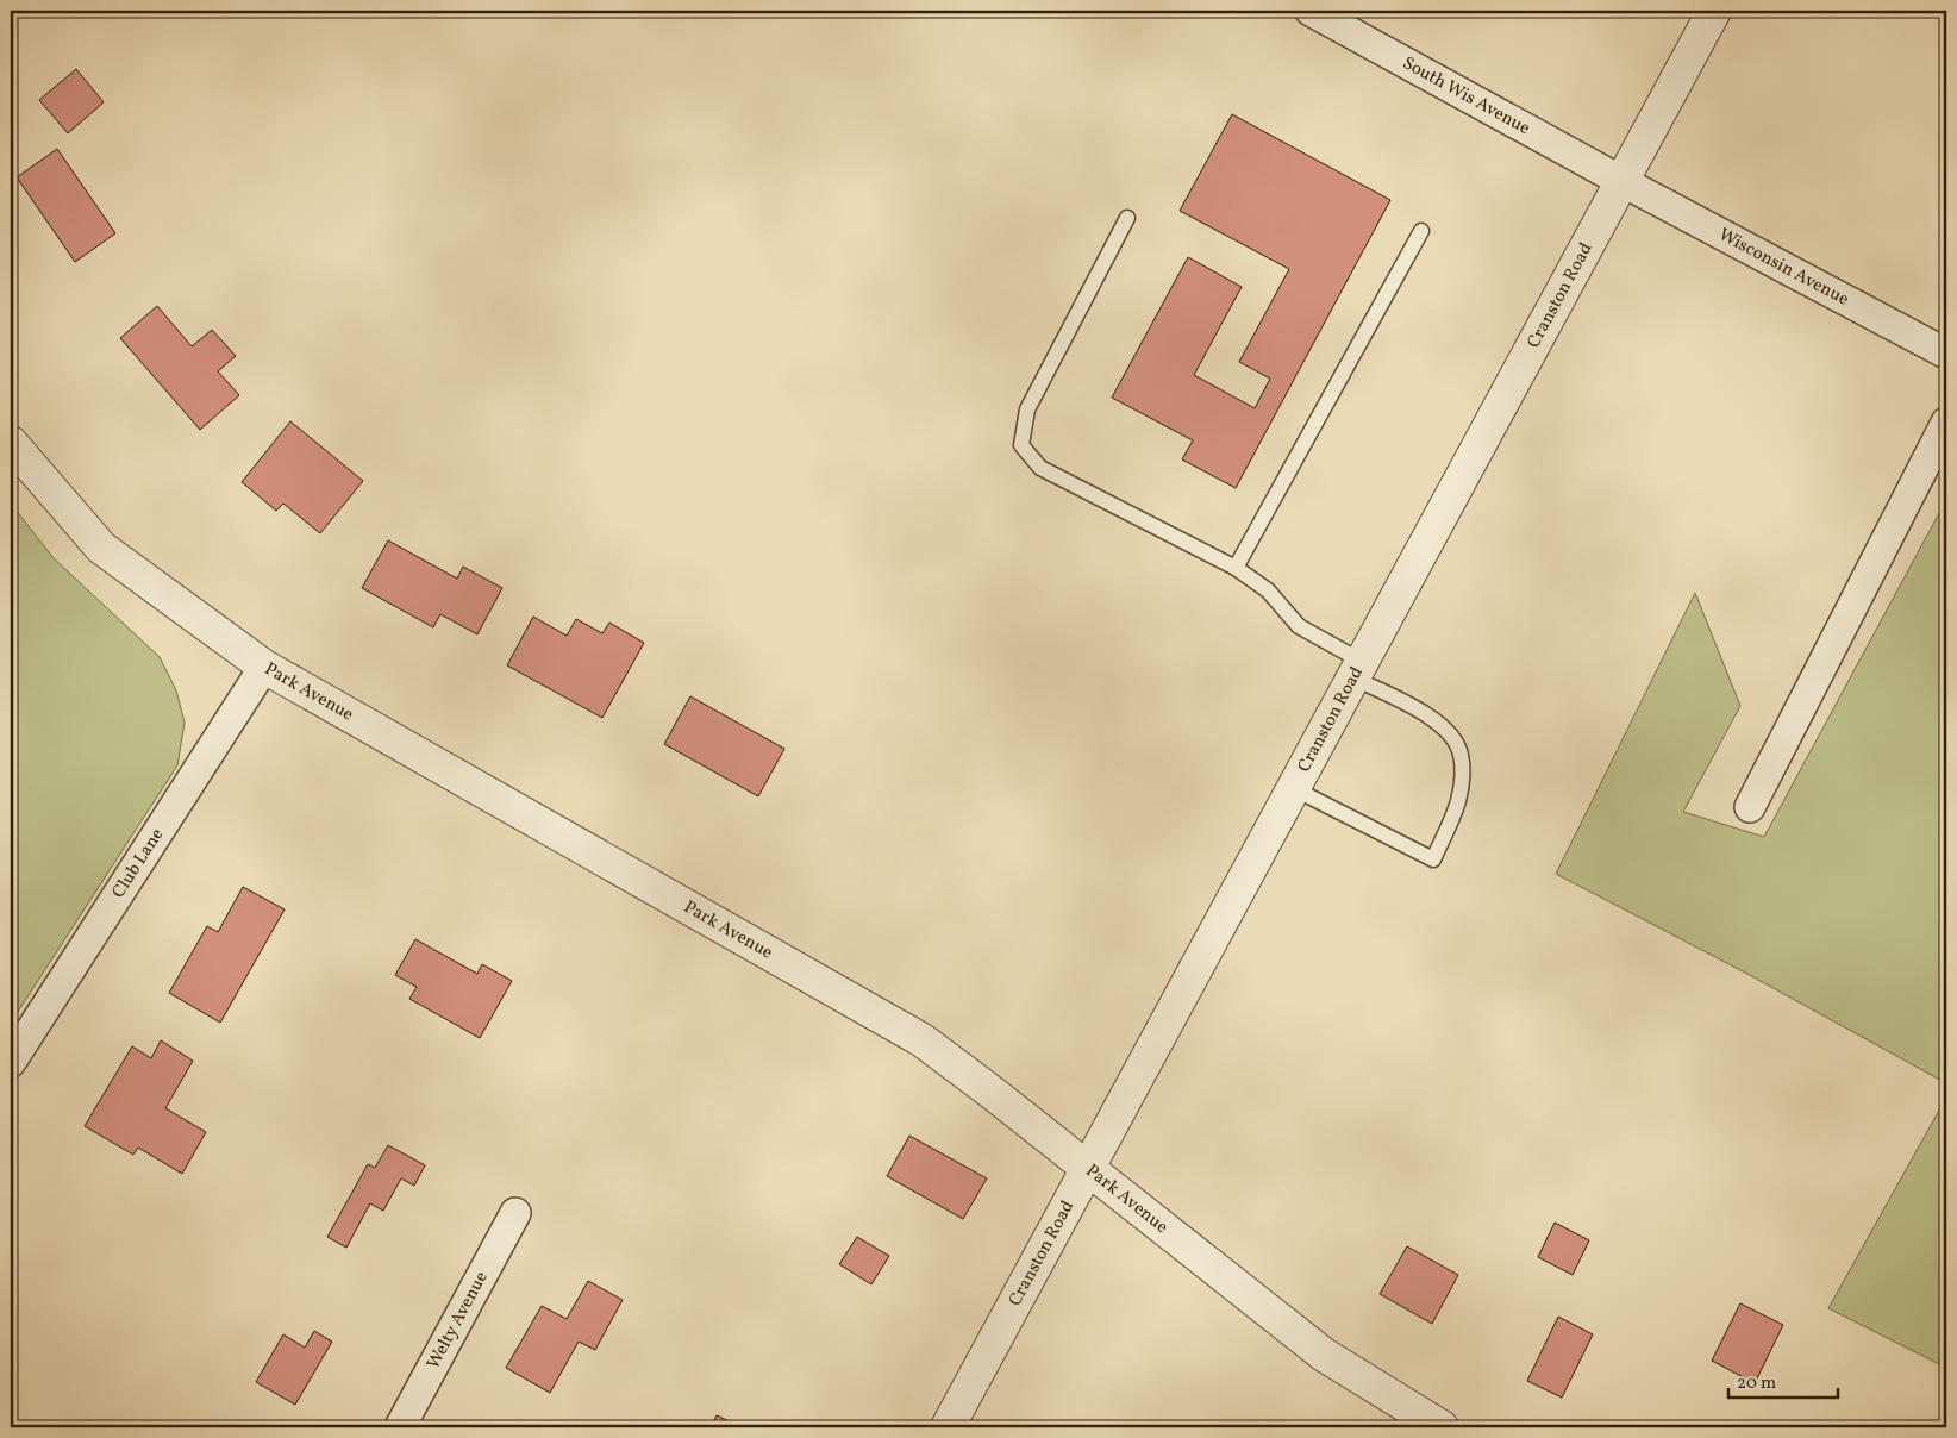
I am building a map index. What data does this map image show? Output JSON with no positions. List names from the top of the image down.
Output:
{
  "streets": {
    "street": [
      "South Wis Avenue",
      "Wisconsin Avenue",
      "Cranston Road",
      "Park Avenue",
      "Club Lane",
      "Welty Avenue"
    ]
  },
  "crossings": [
    ["South Wis Avenue", "Wisconsin Avenue"],
    ["South Wis Avenue", "Cranston Road"],
    ["Wisconsin Avenue", "Cranston Road"],
    ["Cranston Road", "Park Avenue"],
    ["Park Avenue", "Club Lane"]
  ],
  "scale_bar": "20 m"
}
